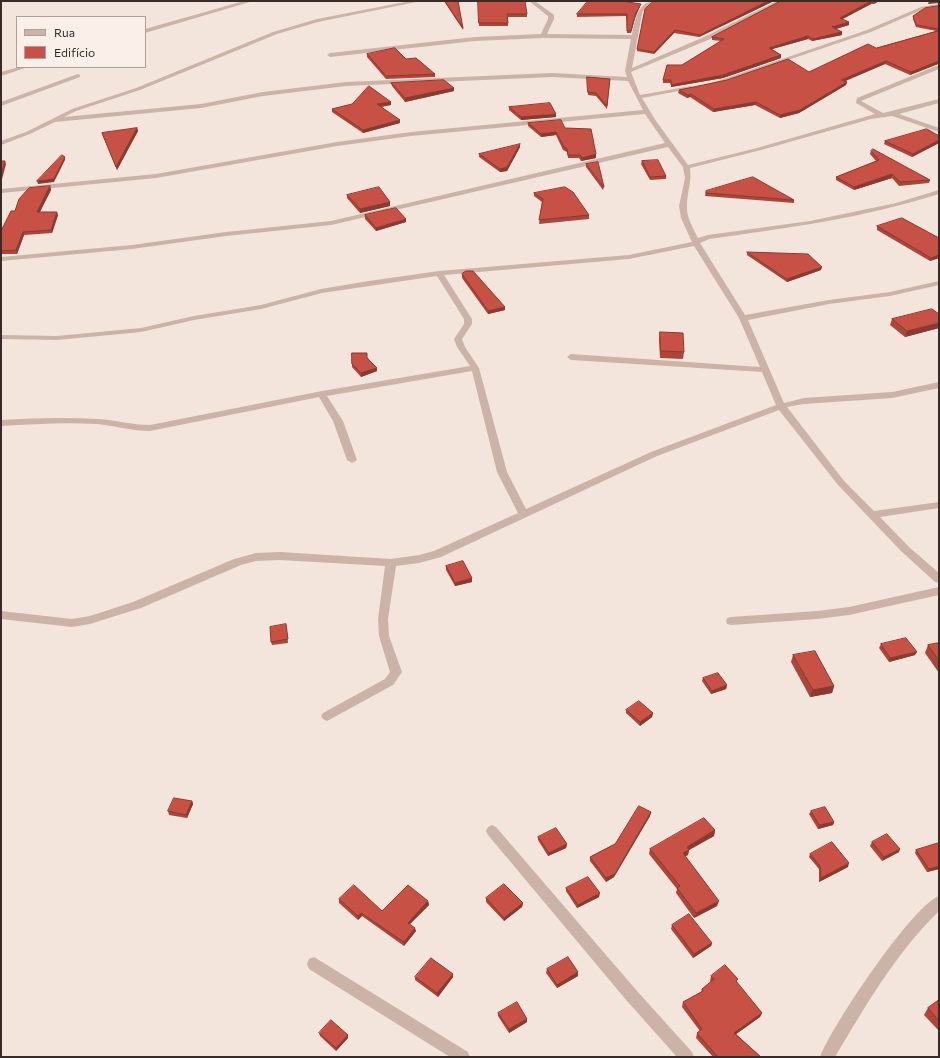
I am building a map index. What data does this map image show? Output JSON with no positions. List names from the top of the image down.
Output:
{
  "legend": ["Rua", "Edifício"]
}
